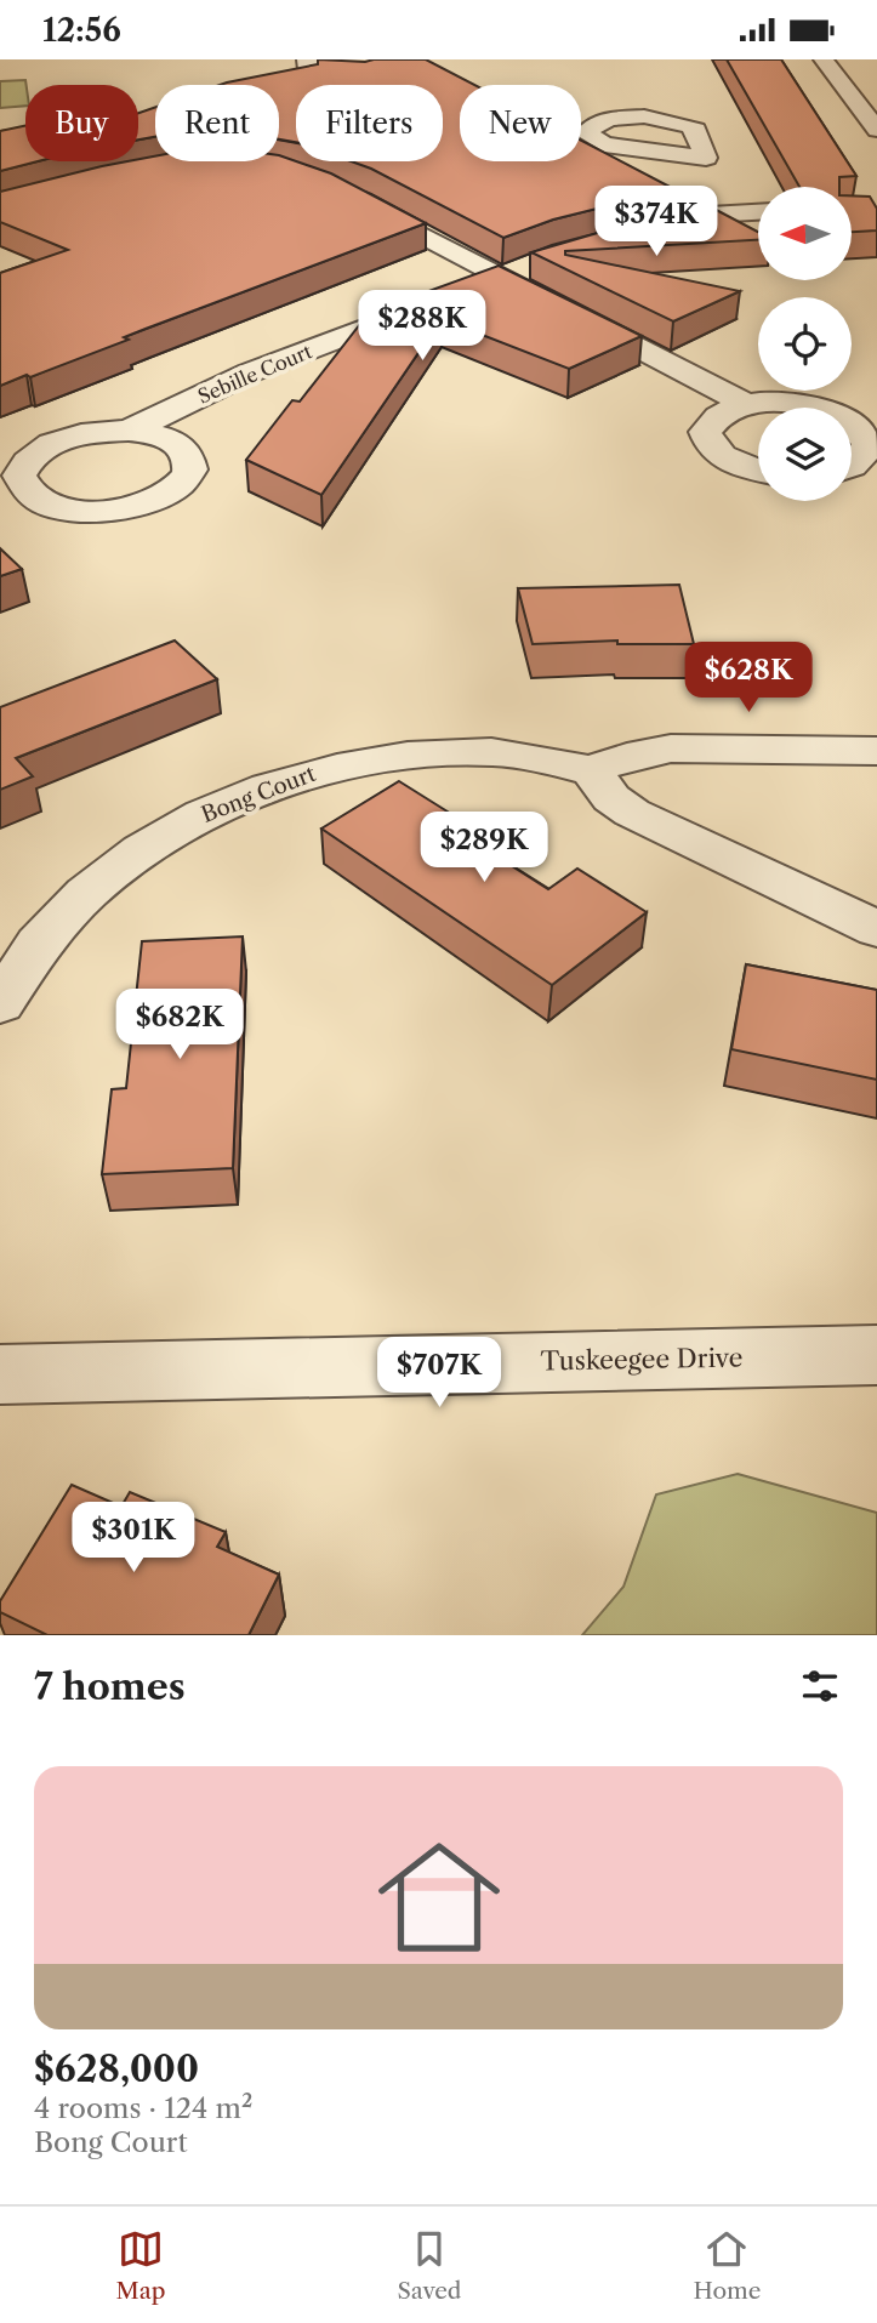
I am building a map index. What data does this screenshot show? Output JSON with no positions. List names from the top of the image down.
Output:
{
  "streets": {
    "street": ["Sebille Court", "Bong Court", "Tuskeegee Drive"]
  },
  "north": "left",
  "page": {
    "status": "12:56",
    "chip": [
      "Buy",
      "Rent",
      "Filters",
      "New"
    ],
    "price": [
      "$374K",
      "$288K",
      "$628K",
      "$289K",
      "$682K",
      "$707K",
      "$301K"
    ],
    "heading": "7 homes",
    "list": [
      {
        "name": "$628,000",
        "note": "4 rooms · 124 m² · Bong Court"
      }
    ],
    "tabs": ["Map", "Saved", "Home"]
  }
}
